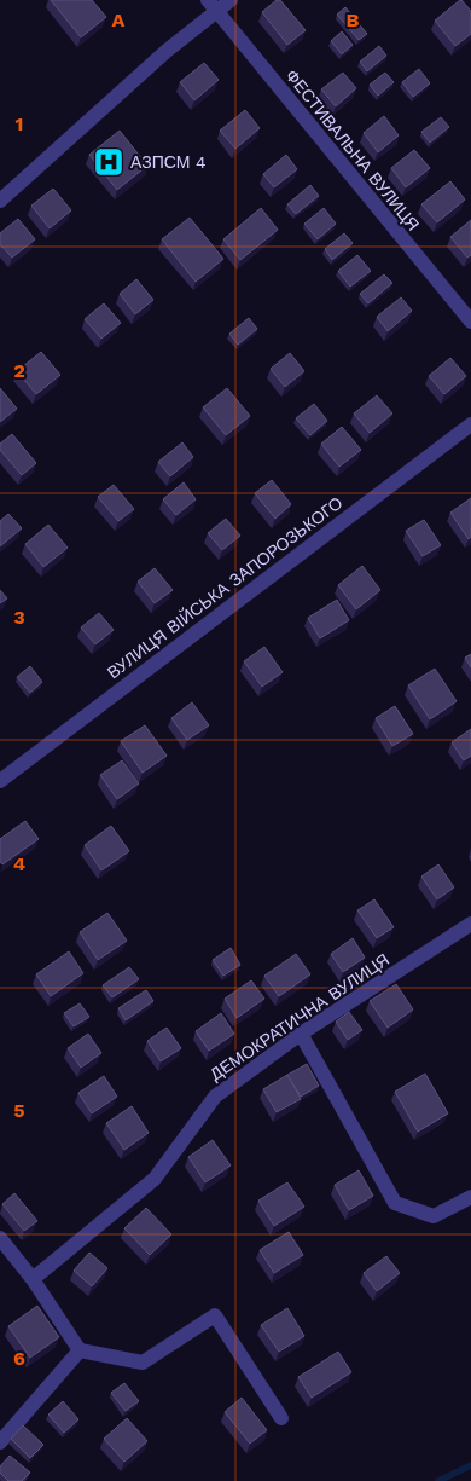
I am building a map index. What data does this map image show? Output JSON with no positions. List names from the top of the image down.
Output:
{
  "streets": {
    "street": ["ФЕСТИВАЛЬНА ВУЛИЦЯ", "ВУЛИЦЯ ВІЙСЬКА ЗАПОРОЗЬКОГО", "ДЕМОКРАТИЧНА ВУЛИЦЯ"]
  },
  "places": {
    "hospital": ["АЗПСМ 4"]
  },
  "grid": {
    "columns": ["A", "B"],
    "rows": [
      "1",
      "2",
      "3",
      "4",
      "5",
      "6"
    ]
  }
}
